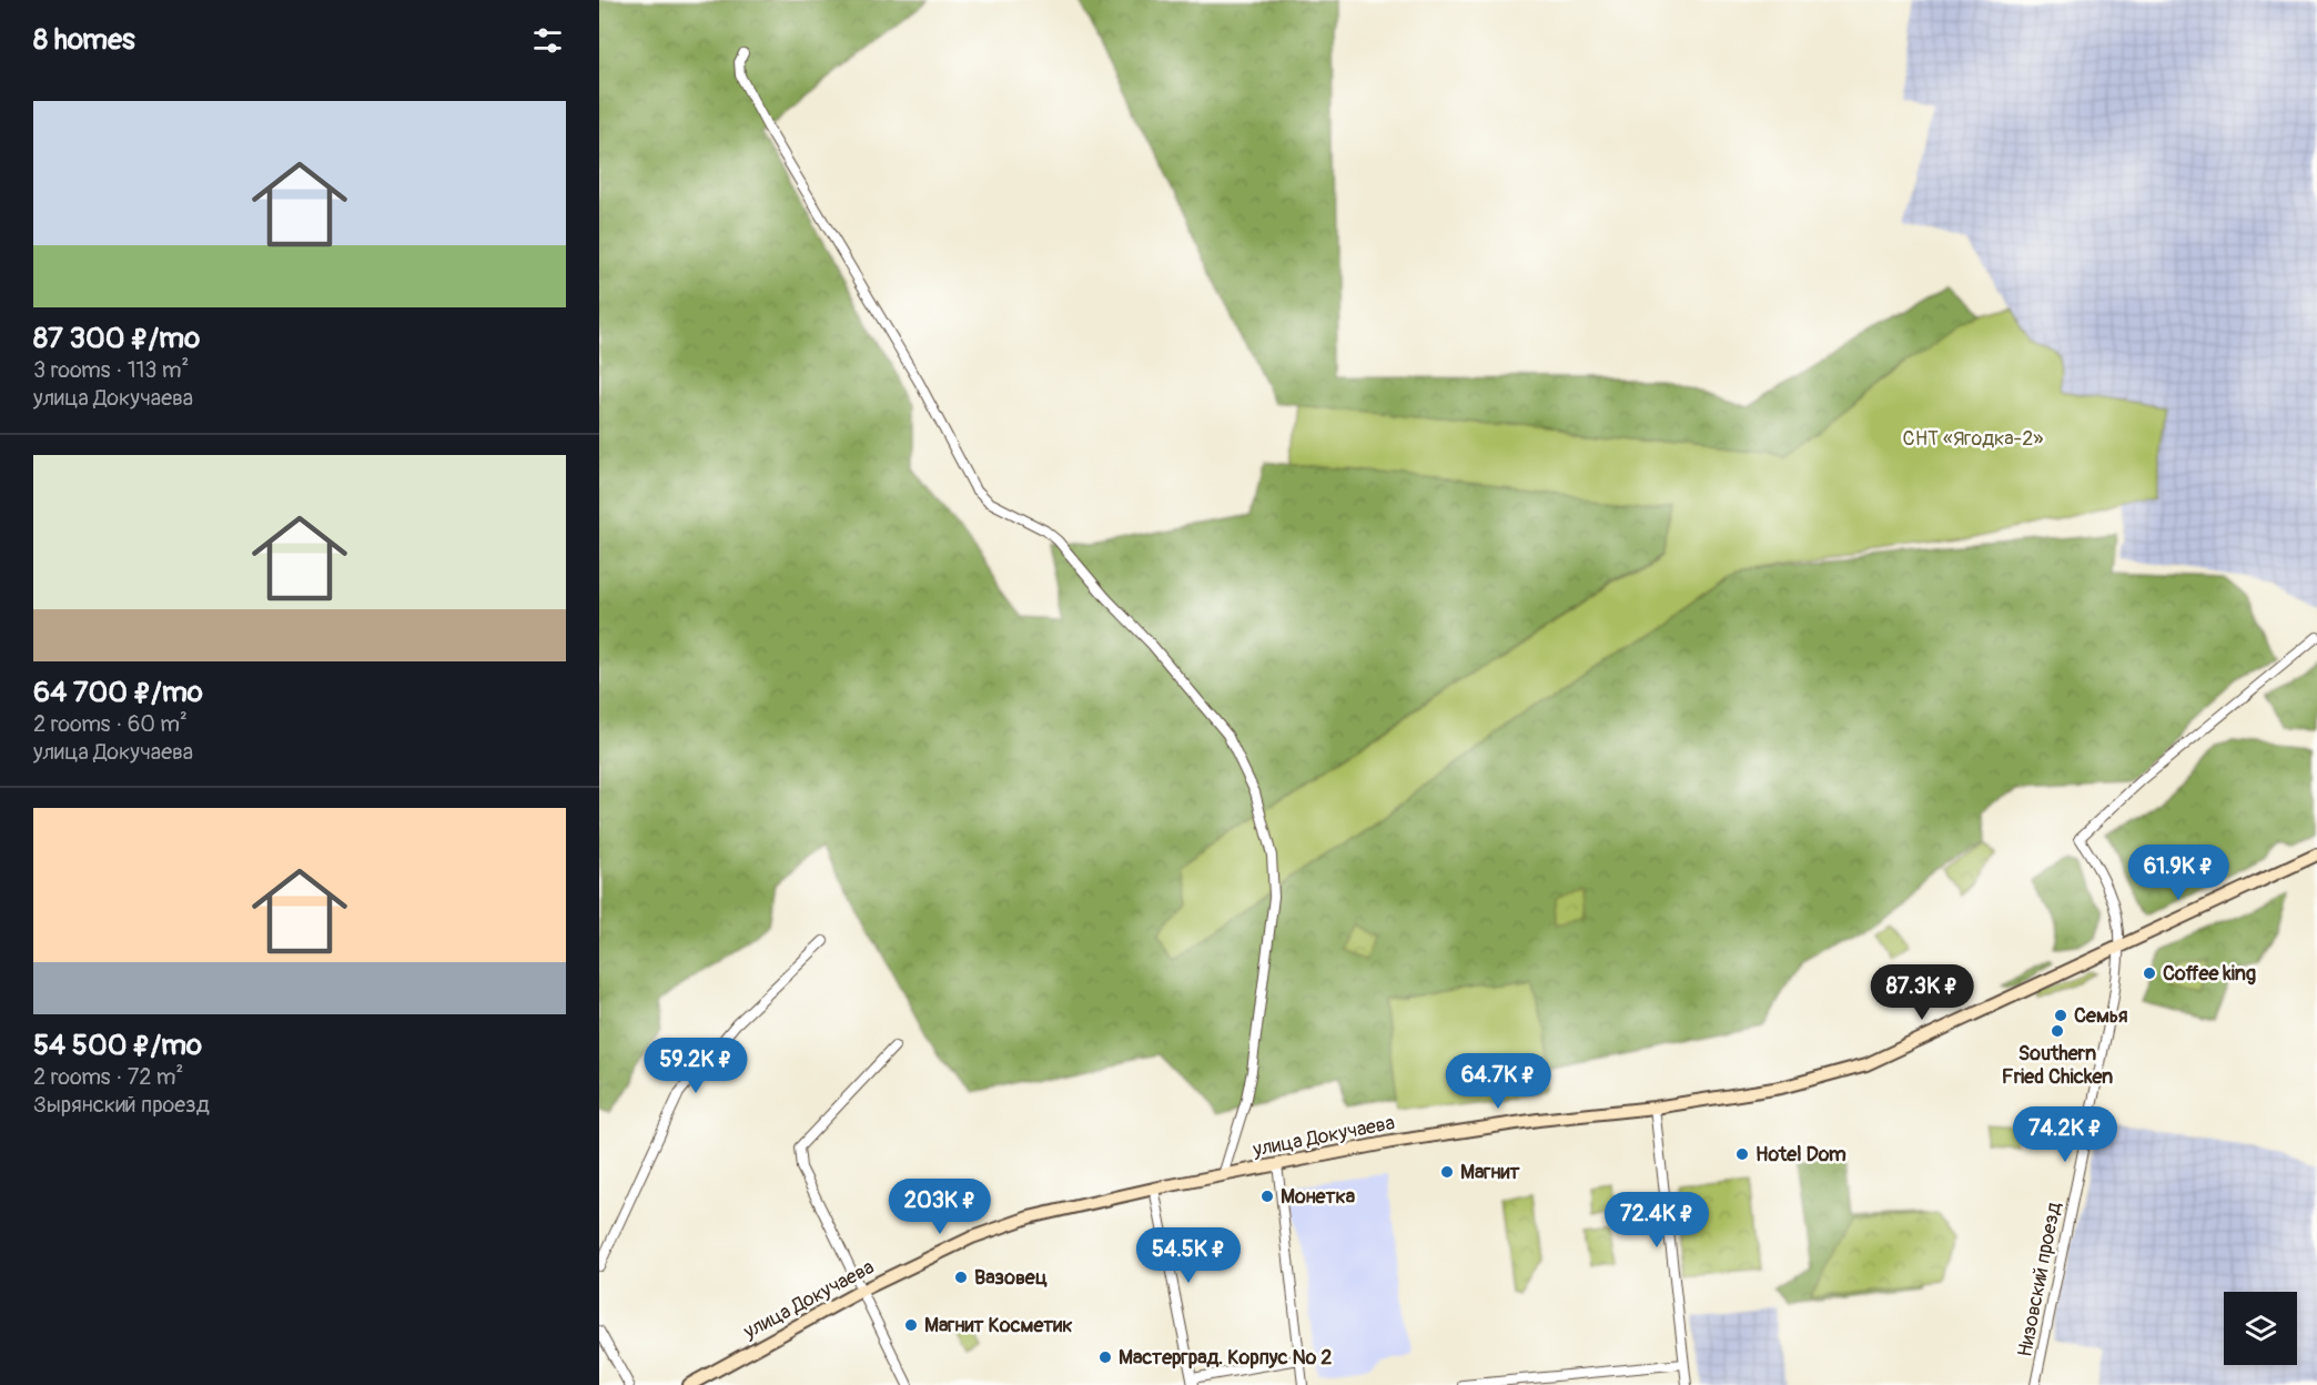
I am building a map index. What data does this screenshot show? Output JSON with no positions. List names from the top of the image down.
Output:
{
  "streets": {
    "main road": ["улица Докучаева"],
    "street": ["Низовский проезд"]
  },
  "crossings": [
    ["улица Докучаева", "Низовский проезд"]
  ],
  "parks": ["СНТ «Ягодка-2»"],
  "places": [
    "Coffee king",
    "Семья",
    "Southern Fried Chicken",
    "Hotel Dom",
    "Магнит",
    "Монетка",
    "Вазовец",
    "Магнит Косметик",
    "Мастерград. Корпус № 2"
  ],
  "page": {
    "heading": "8 homes",
    "list": [
      {
        "name": "87 300 ₽/mo",
        "note": "3 rooms · 113 m² · улица Докучаева"
      },
      {
        "name": "64 700 ₽/mo",
        "note": "2 rooms · 60 m² · улица Докучаева"
      },
      {
        "name": "54 500 ₽/mo",
        "note": "2 rooms · 72 m² · Зырянский проезд"
      }
    ],
    "price": [
      "61.9K ₽",
      "87.3K ₽",
      "59.2K ₽",
      "64.7K ₽",
      "74.2K ₽",
      "203K ₽",
      "72.4K ₽",
      "54.5K ₽"
    ]
  }
}
